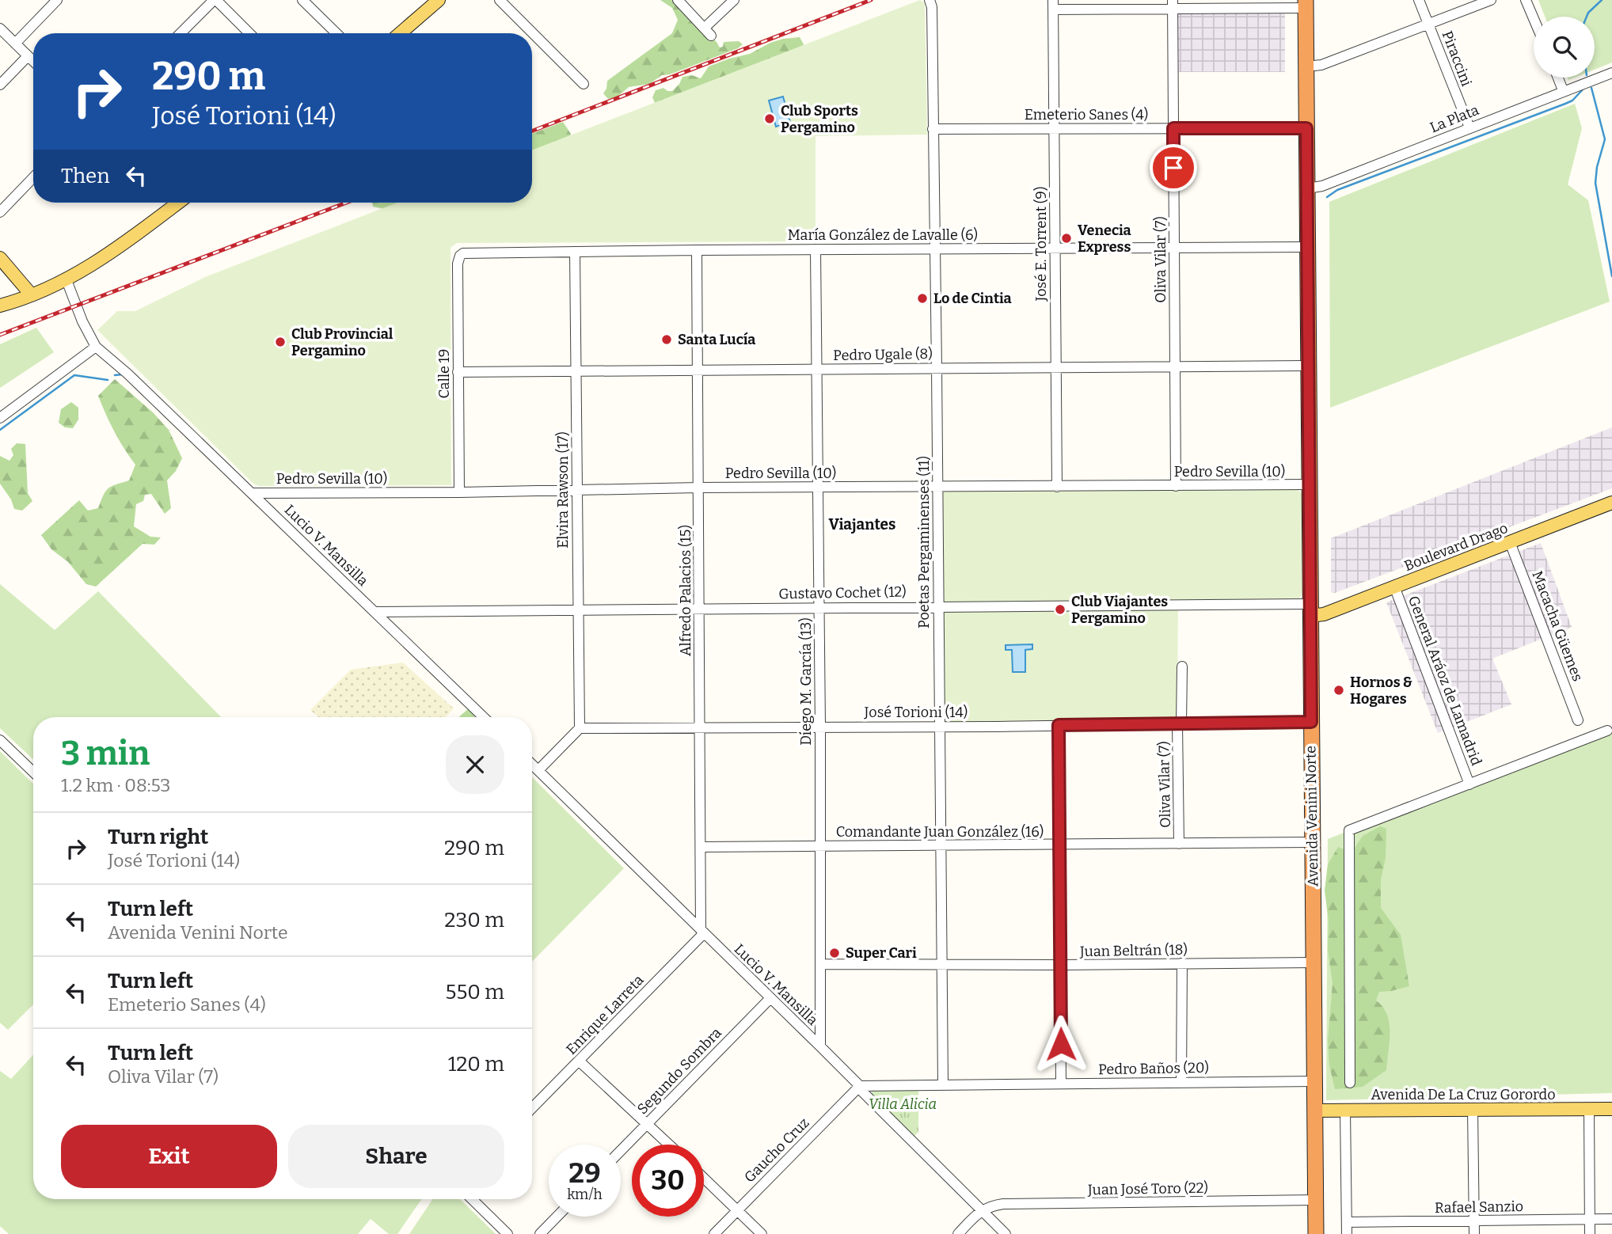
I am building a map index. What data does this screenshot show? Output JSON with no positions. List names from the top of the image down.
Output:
{
  "streets": {
    "highway": ["Avenida Venini Norte"],
    "main road": ["Boulevard Drago", "Avenida De La Cruz Gorordo"],
    "street": [
      "Piraccini",
      "Emeterio Sanes (4)",
      "La Plata",
      "María González de Lavalle (6)",
      "José E. Torrent (9)",
      "Oliva Vilar (7)",
      "Pedro Ugale (8)",
      "Calle 19",
      "Pedro Sevilla (10)",
      "Elvira Rawson (17)",
      "Poetas Pergaminenses (11)",
      "Lucio V. Mansilla",
      "Alfredo Palacios (15)",
      "Gustavo Cochet (12)",
      "Macacha Güemes",
      "General Aráoz de Lamadrid",
      "Diego M. García (13)",
      "José Torioni (14)",
      "Comandante Juan González (16)",
      "Juan Beltrán (18)",
      "Enrique Larreta",
      "Pedro Baños (20)",
      "Segundo Sombra",
      "Gaucho Cruz",
      "Juan José Toro (22)",
      "Rafael Sanzio"
    ]
  },
  "crossings": [
    ["Piraccini", "La Plata"],
    ["Emeterio Sanes (4)", "José E. Torrent (9)"],
    ["Emeterio Sanes (4)", "Oliva Vilar (7)"],
    ["Emeterio Sanes (4)", "Poetas Pergaminenses (11)"],
    ["Emeterio Sanes (4)", "Avenida Venini Norte"],
    ["La Plata", "Avenida Venini Norte"],
    ["María González de Lavalle (6)", "José E. Torrent (9)"],
    ["María González de Lavalle (6)", "Oliva Vilar (7)"],
    ["María González de Lavalle (6)", "Calle 19"],
    ["María González de Lavalle (6)", "Elvira Rawson (17)"],
    ["María González de Lavalle (6)", "Poetas Pergaminenses (11)"],
    ["María González de Lavalle (6)", "Alfredo Palacios (15)"],
    ["María González de Lavalle (6)", "Diego M. García (13)"],
    ["María González de Lavalle (6)", "Avenida Venini Norte"],
    ["José E. Torrent (9)", "Pedro Ugale (8)"],
    ["José E. Torrent (9)", "Pedro Sevilla (10)"],
    ["Oliva Vilar (7)", "Pedro Ugale (8)"],
    ["Oliva Vilar (7)", "Pedro Sevilla (10)"],
    ["Oliva Vilar (7)", "José Torioni (14)"],
    ["Oliva Vilar (7)", "Comandante Juan González (16)"],
    ["Pedro Ugale (8)", "Calle 19"],
    ["Pedro Ugale (8)", "Elvira Rawson (17)"],
    ["Pedro Ugale (8)", "Poetas Pergaminenses (11)"],
    ["Pedro Ugale (8)", "Alfredo Palacios (15)"],
    ["Pedro Ugale (8)", "Diego M. García (13)"],
    ["Pedro Ugale (8)", "Avenida Venini Norte"],
    ["Calle 19", "Pedro Sevilla (10)"],
    ["Pedro Sevilla (10)", "Elvira Rawson (17)"],
    ["Pedro Sevilla (10)", "Poetas Pergaminenses (11)"],
    ["Pedro Sevilla (10)", "Lucio V. Mansilla"],
    ["Pedro Sevilla (10)", "Alfredo Palacios (15)"],
    ["Pedro Sevilla (10)", "Diego M. García (13)"],
    ["Pedro Sevilla (10)", "Avenida Venini Norte"],
    ["Elvira Rawson (17)", "Gustavo Cochet (12)"],
    ["Elvira Rawson (17)", "José Torioni (14)"],
    ["Poetas Pergaminenses (11)", "Gustavo Cochet (12)"],
    ["Poetas Pergaminenses (11)", "José Torioni (14)"],
    ["Poetas Pergaminenses (11)", "Comandante Juan González (16)"],
    ["Poetas Pergaminenses (11)", "Juan Beltrán (18)"],
    ["Poetas Pergaminenses (11)", "Pedro Baños (20)"],
    ["Lucio V. Mansilla", "Alfredo Palacios (15)"],
    ["Lucio V. Mansilla", "Gustavo Cochet (12)"],
    ["Lucio V. Mansilla", "Diego M. García (13)"],
    ["Lucio V. Mansilla", "Enrique Larreta"],
    ["Lucio V. Mansilla", "Pedro Baños (20)"],
    ["Lucio V. Mansilla", "Segundo Sombra"],
    ["Lucio V. Mansilla", "Gaucho Cruz"],
    ["Lucio V. Mansilla", "Juan José Toro (22)"],
    ["Boulevard Drago", "Gustavo Cochet (12)"],
    ["Boulevard Drago", "Macacha Güemes"],
    ["Boulevard Drago", "General Aráoz de Lamadrid"],
    ["Boulevard Drago", "Avenida Venini Norte"],
    ["Alfredo Palacios (15)", "Gustavo Cochet (12)"],
    ["Alfredo Palacios (15)", "José Torioni (14)"],
    ["Alfredo Palacios (15)", "Comandante Juan González (16)"],
    ["Alfredo Palacios (15)", "Enrique Larreta"],
    ["Gustavo Cochet (12)", "Diego M. García (13)"],
    ["Gustavo Cochet (12)", "Avenida Venini Norte"],
    ["Diego M. García (13)", "José Torioni (14)"],
    ["Diego M. García (13)", "Comandante Juan González (16)"],
    ["Diego M. García (13)", "Juan Beltrán (18)"],
    ["José Torioni (14)", "Avenida Venini Norte"],
    ["Avenida Venini Norte", "Comandante Juan González (16)"],
    ["Avenida Venini Norte", "Juan Beltrán (18)"],
    ["Avenida Venini Norte", "Pedro Baños (20)"],
    ["Avenida Venini Norte", "Avenida De La Cruz Gorordo"],
    ["Avenida Venini Norte", "Juan José Toro (22)"],
    ["Pedro Baños (20)", "Gaucho Cruz"]
  ],
  "districts": ["Viajantes"],
  "parks": ["Villa Alicia"],
  "places": [
    "Club Sports Pergamino",
    "Venecia Express",
    "Lo de Cintia",
    "Santa Lucía",
    "Club Provincial Pergamino",
    "Club Viajantes Pergamino",
    "Hornos & Hogares",
    "Super Cari"
  ],
  "page": {
    "turn": ["290 m", "José Torioni (14)"],
    "then": "Then",
    "heading": ["3 min", "1.2 km · 08:53"],
    "list": [
      {
        "name": "Turn right",
        "note": "José Torioni (14)",
        "value": "290 m"
      },
      {
        "name": "Turn left",
        "note": "Avenida Venini Norte",
        "value": "230 m"
      },
      {
        "name": "Turn left",
        "note": "Emeterio Sanes (4)",
        "value": "550 m"
      },
      {
        "name": "Turn left",
        "note": "Oliva Vilar (7)",
        "value": "120 m"
      }
    ],
    "buttons": ["Exit", "Share"],
    "speed": "29 km/h",
    "limit": "30"
  }
}
